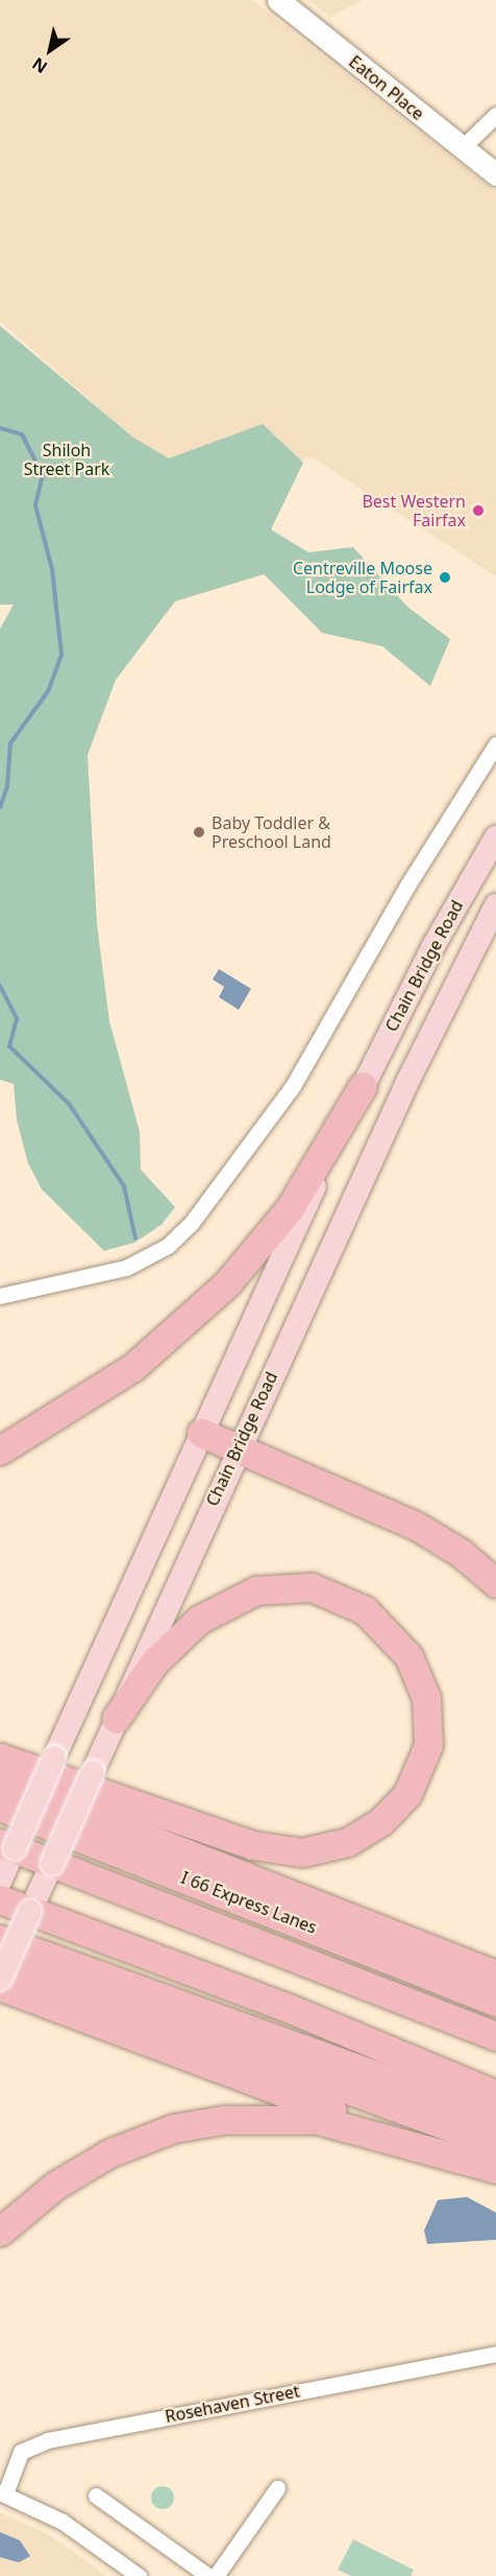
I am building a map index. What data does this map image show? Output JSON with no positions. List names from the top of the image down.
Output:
{
  "streets": {
    "highway": ["I 66 Express Lanes"],
    "main road": ["Chain Bridge Road"],
    "street": ["Eaton Place", "Rosehaven Street"]
  },
  "parks": ["Shiloh Street Park"],
  "places": ["Best Western Fairfax", "Centreville Moose Lodge of Fairfax", "Baby Toddler & Preschool Land"],
  "north": "bottom left"
}
